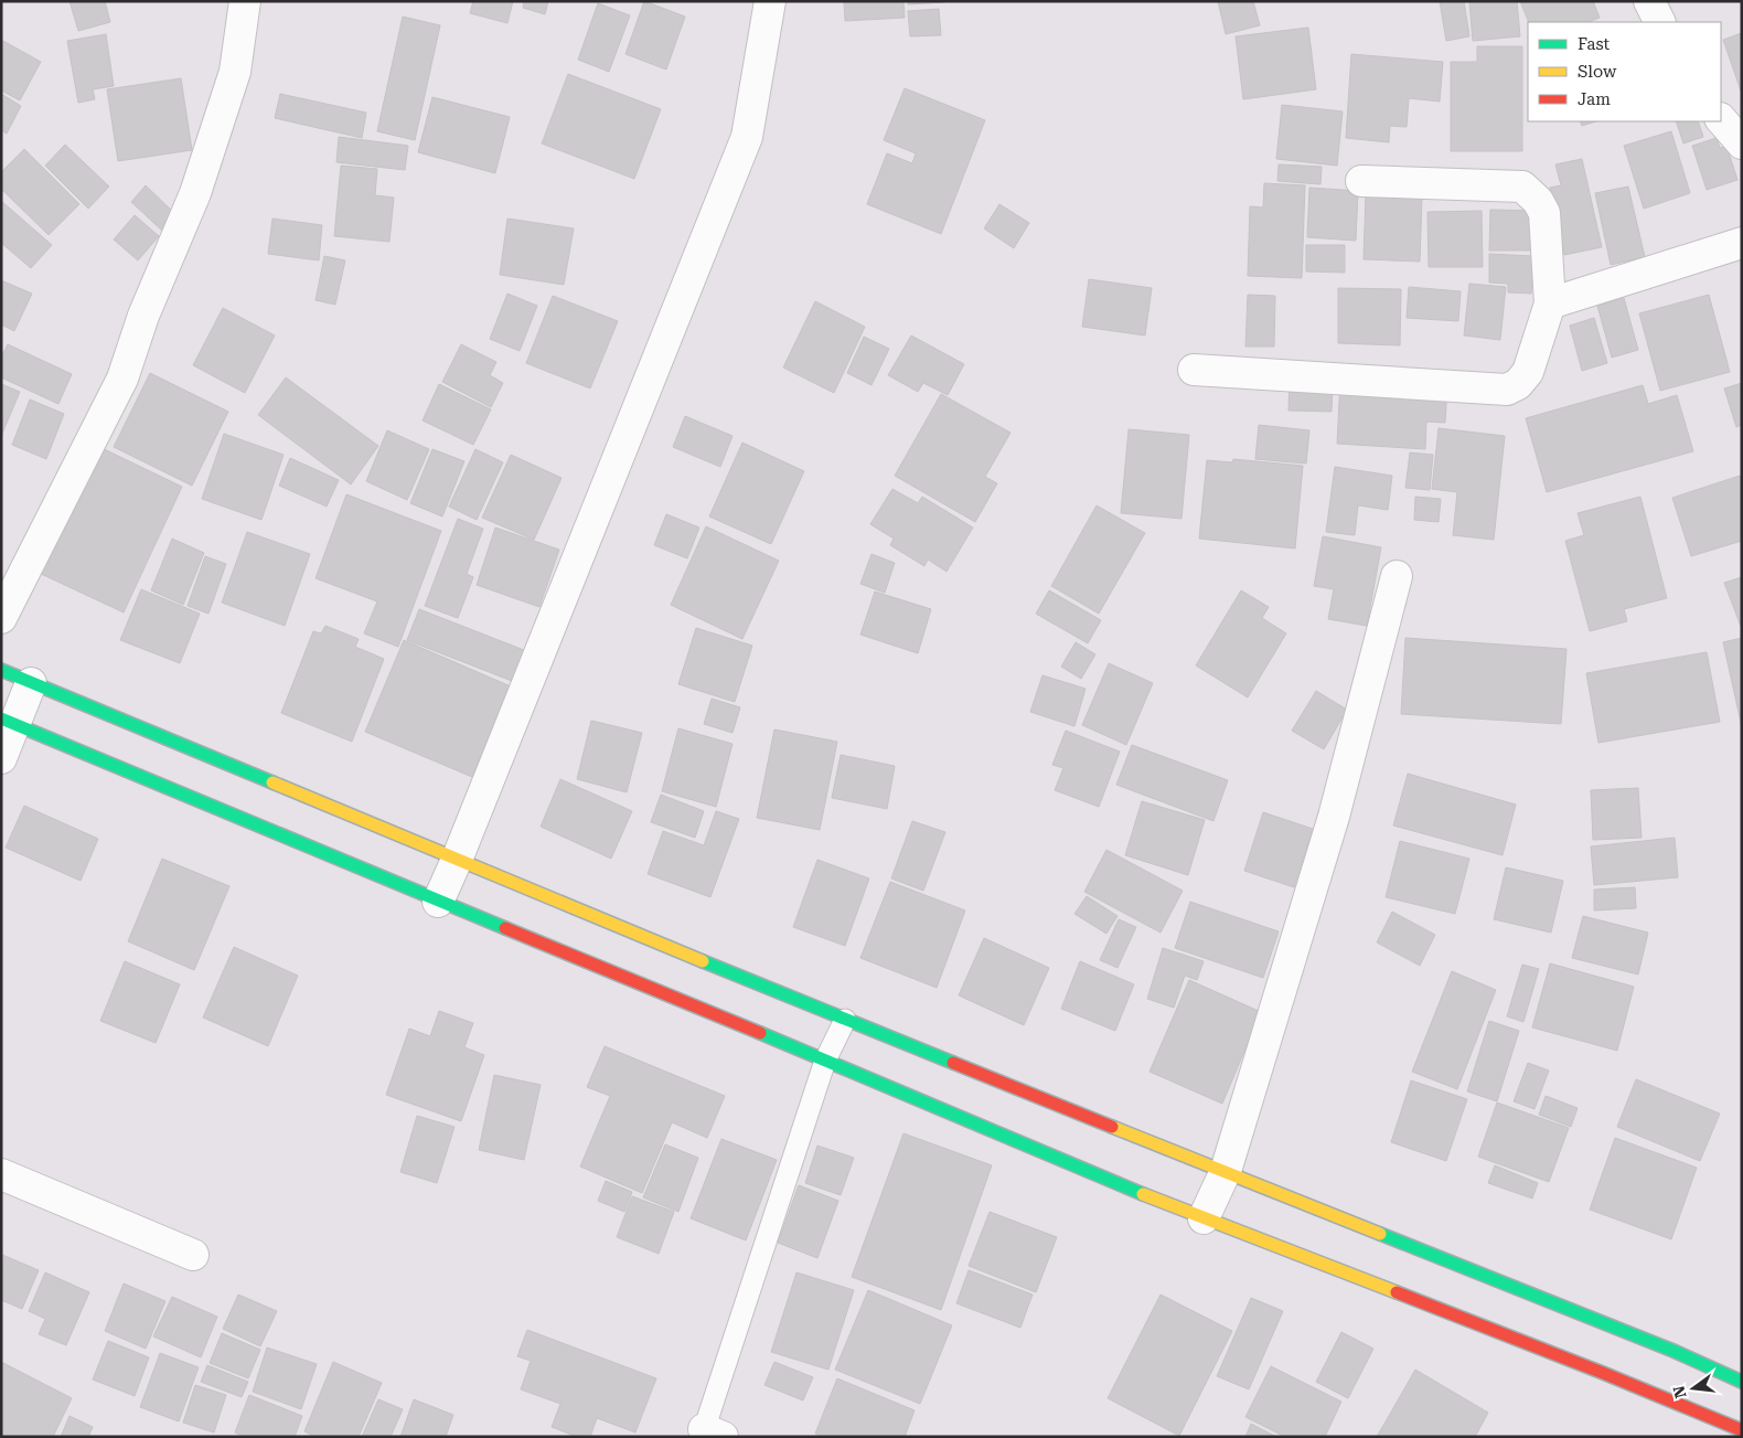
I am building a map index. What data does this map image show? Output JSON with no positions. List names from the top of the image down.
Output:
{
  "legend": ["Fast", "Slow", "Jam"],
  "north": "left"
}
